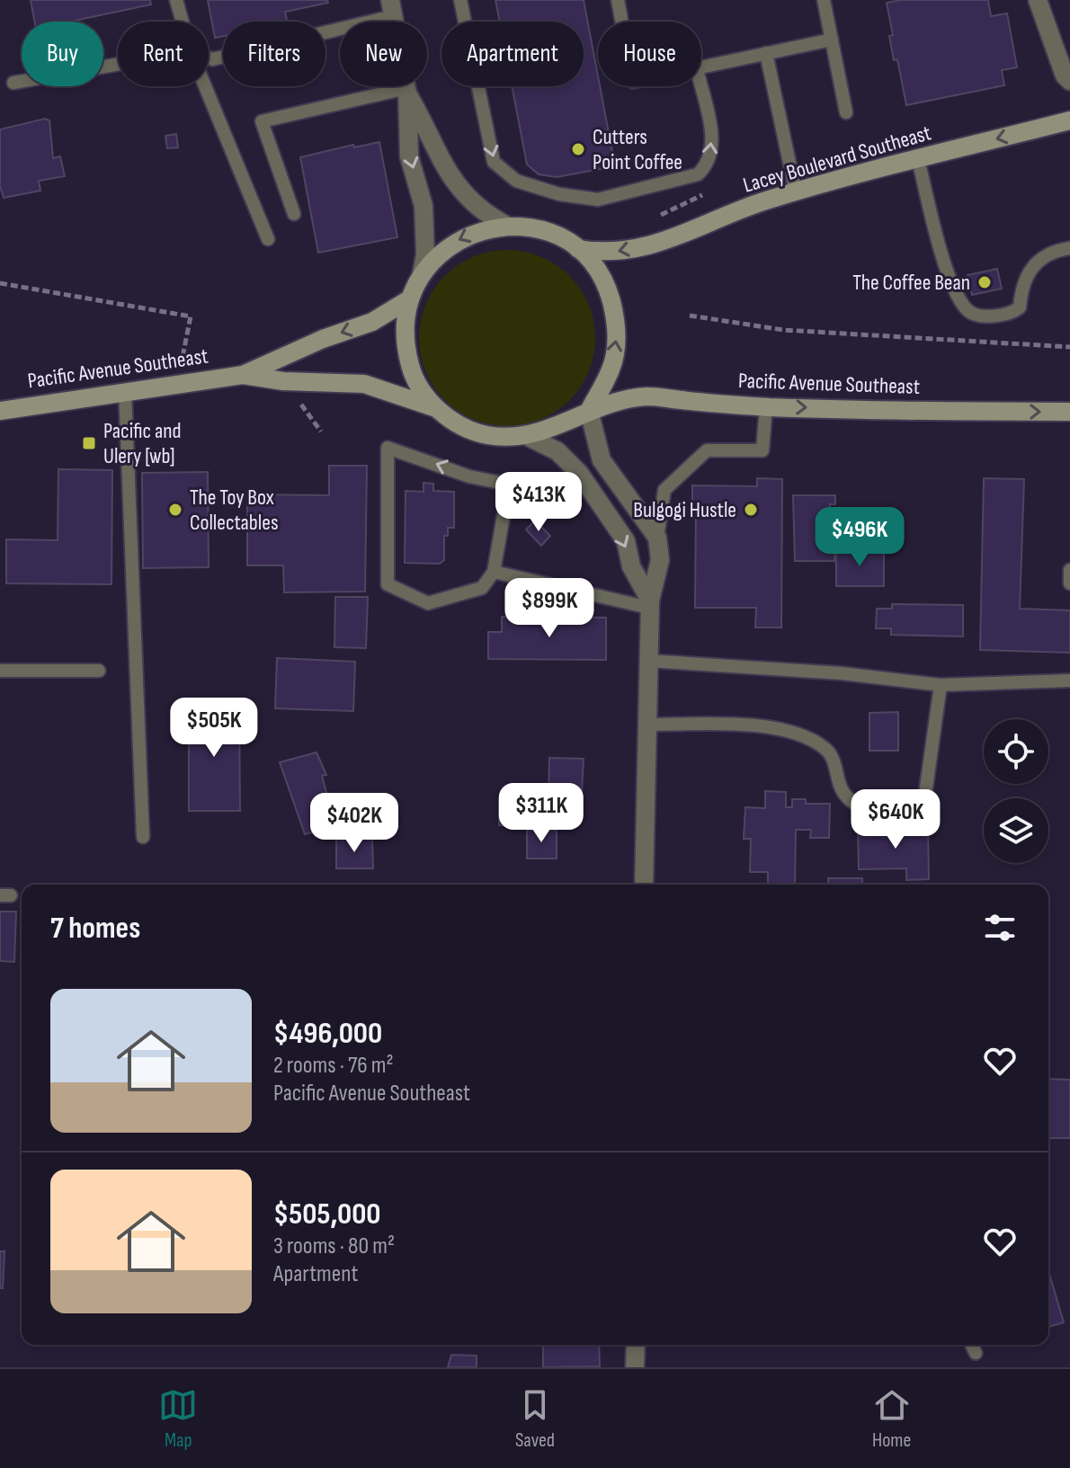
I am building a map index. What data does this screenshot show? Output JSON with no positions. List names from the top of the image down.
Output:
{
  "streets": {
    "main road": ["Lacey Boulevard Southeast", "Pacific Avenue Southeast"]
  },
  "crossings": [
    ["Lacey Boulevard Southeast", "Pacific Avenue Southeast"]
  ],
  "one_way": ["Lacey Boulevard Southeast"],
  "places": {
    "other": [
      "Cutters Point Coffee",
      "The Coffee Bean",
      "The Toy Box Collectables",
      "Bulgogi Hustle"
    ],
    "transit": ["Pacific and Ulery [wb]"]
  },
  "page": {
    "chip": [
      "Buy",
      "Rent",
      "Filters",
      "New",
      "Apartment",
      "House"
    ],
    "price": [
      "$413K",
      "$496K",
      "$899K",
      "$505K",
      "$311K",
      "$640K",
      "$402K"
    ],
    "heading": "7 homes",
    "list": [
      {
        "name": "$496,000",
        "note": "2 rooms · 76 m² · Pacific Avenue Southeast"
      },
      {
        "name": "$505,000",
        "note": "3 rooms · 80 m² · Apartment"
      }
    ],
    "tabs": ["Map", "Saved", "Home"]
  }
}
